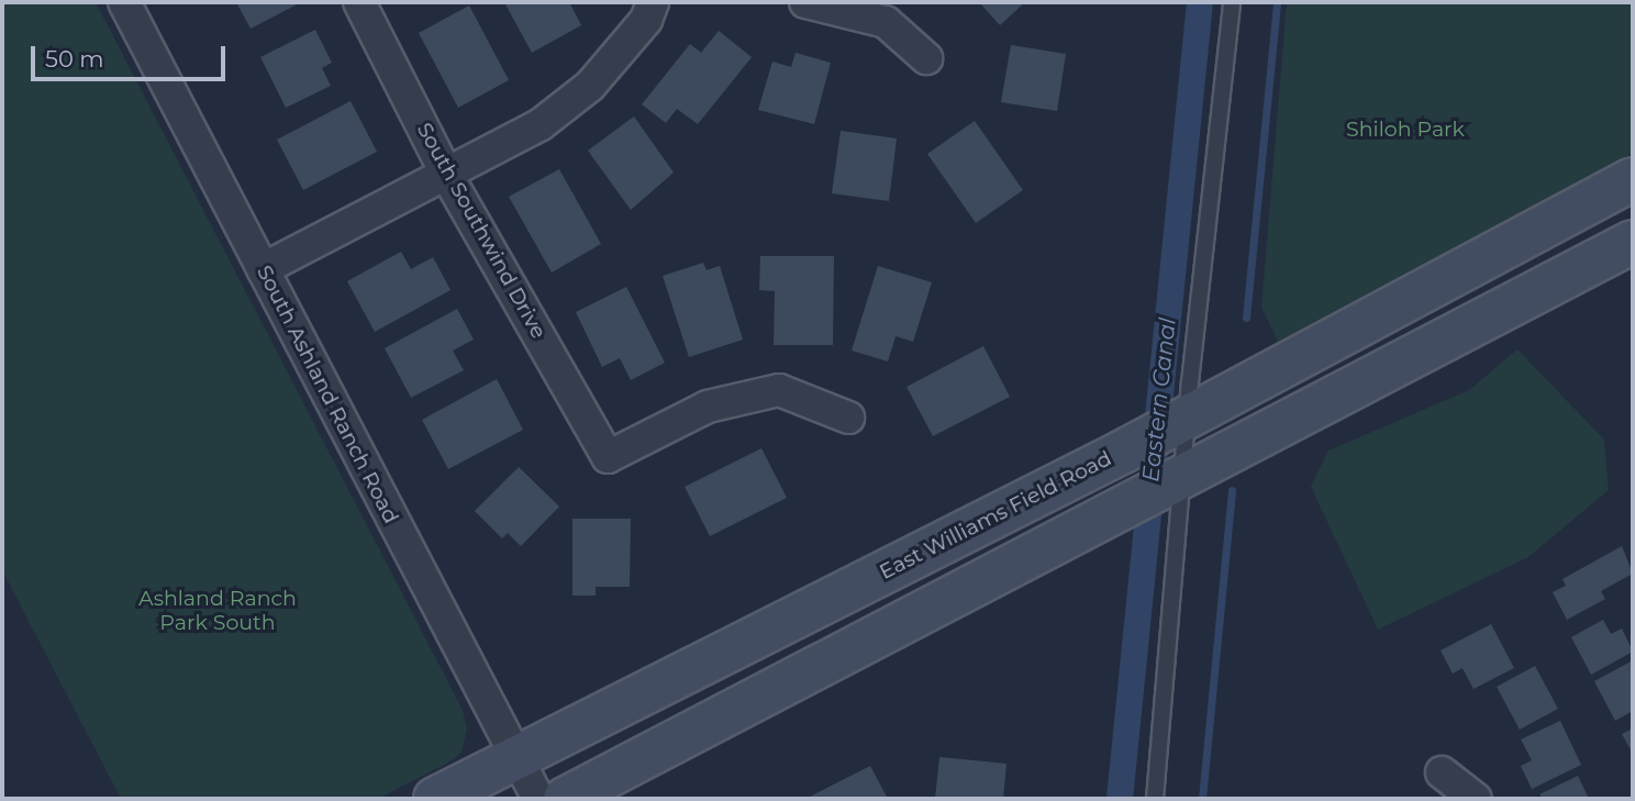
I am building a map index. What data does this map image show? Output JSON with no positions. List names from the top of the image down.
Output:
{
  "streets": {
    "main road": ["East Williams Field Road"],
    "street": ["South Southwind Drive", "South Ashland Ranch Road"]
  },
  "crossings": [
    ["South Ashland Ranch Road", "East Williams Field Road"]
  ],
  "water": ["Eastern Canal"],
  "parks": ["Shiloh Park", "Ashland Ranch Park South"],
  "scale_bar": "50 m"
}
